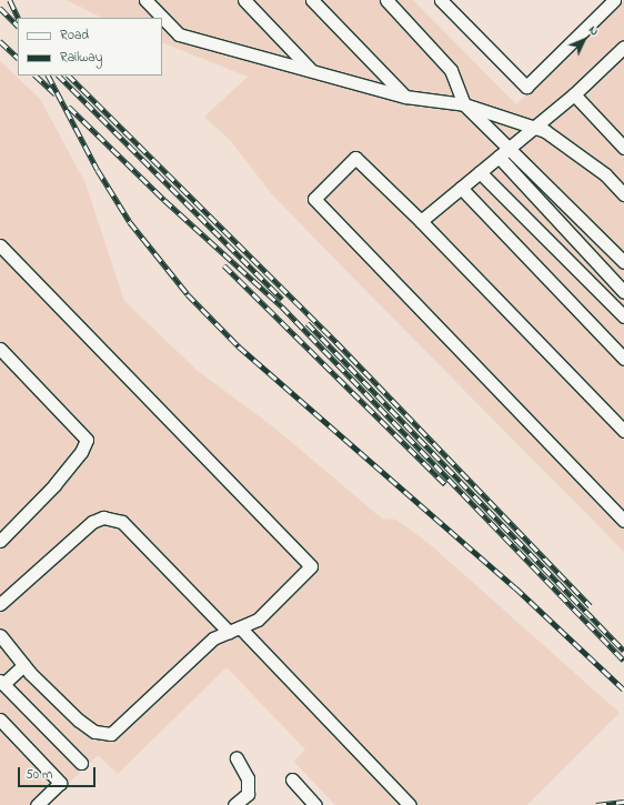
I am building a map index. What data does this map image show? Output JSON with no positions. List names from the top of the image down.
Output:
{
  "legend": ["Road", "Railway"],
  "scale_bar": "50 m",
  "north": "top right"
}
